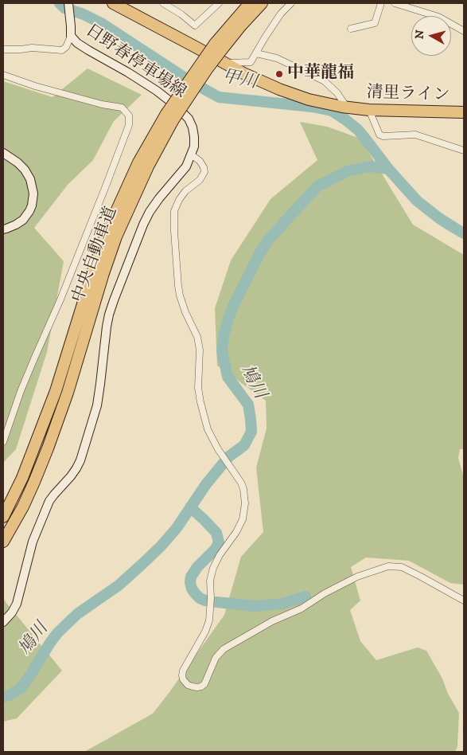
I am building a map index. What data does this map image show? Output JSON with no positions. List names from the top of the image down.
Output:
{
  "streets": {
    "highway": ["清里ライン", "中央自動車道"],
    "main road": ["日野春停車場線"]
  },
  "water": ["甲川", "鳩川"],
  "places": ["中華龍福"],
  "north": "left"
}
